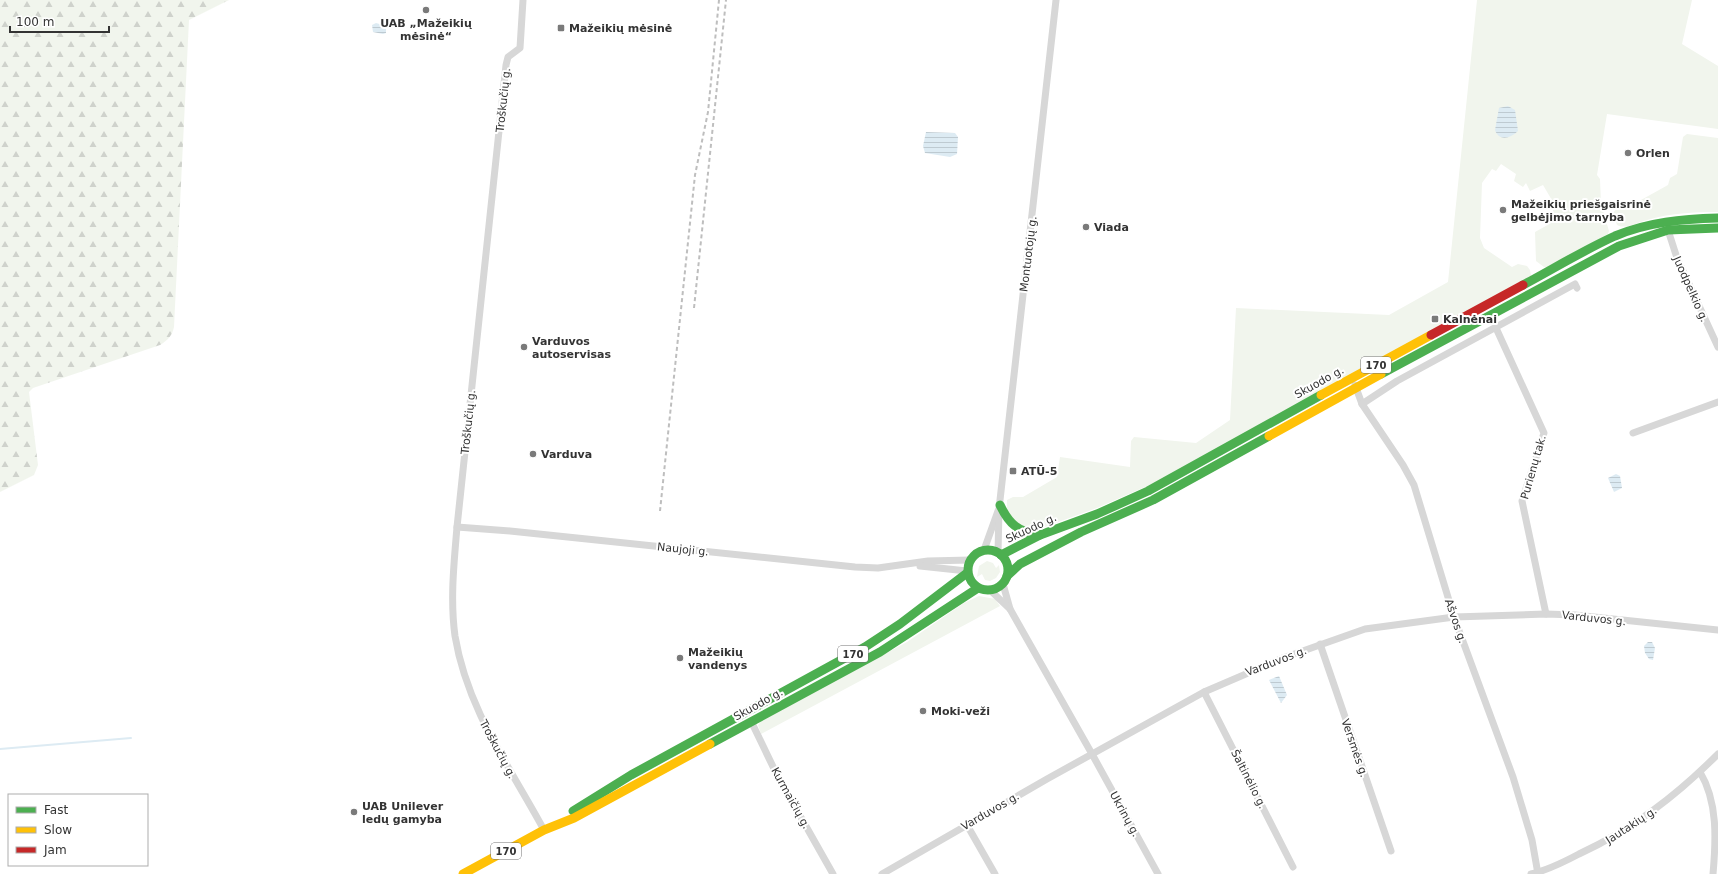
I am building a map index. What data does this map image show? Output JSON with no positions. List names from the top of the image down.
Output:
{
  "streets": {
    "main road": ["170", "Skuodo g."],
    "street": [
      "Troškučių g.",
      "Montuotojų g.",
      "Juodpelkio g.",
      "Purienų tak.",
      "Naujoji g.",
      "Varduvos g.",
      "Ašvos g.",
      "Versmės g.",
      "Šaltinėlio g.",
      "Kurmaičių g.",
      "Ukrinų g.",
      "Jautakių g."
    ]
  },
  "crossings": [
    ["Troškučių g.", "Skuodo g."],
    ["Troškučių g.", "Naujoji g."],
    ["Montuotojų g.", "170"],
    ["Montuotojų g.", "Skuodo g."],
    ["Montuotojų g.", "Naujoji g."],
    ["Juodpelkio g.", "170"],
    ["170", "Skuodo g."],
    ["170", "Naujoji g."],
    ["170", "Ašvos g."],
    ["Skuodo g.", "Naujoji g."],
    ["Skuodo g.", "Ašvos g."],
    ["Skuodo g.", "Kurmaičių g."],
    ["Purienų tak.", "Varduvos g."],
    ["Varduvos g.", "Ašvos g."],
    ["Varduvos g.", "Versmės g."],
    ["Varduvos g.", "Šaltinėlio g."],
    ["Varduvos g.", "Ukrinų g."],
    ["Ašvos g.", "Jautakių g."]
  ],
  "places": {
    "other": [
      "UAB „Mažeikių mėsinė“",
      "Orlen",
      "Mažeikių priešgaisrinė gelbėjimo tarnyba",
      "Viada",
      "Varduvos autoservisas",
      "Varduva",
      "Mažeikių vandenys",
      "Moki-veži",
      "UAB Unilever ledų gamyba"
    ],
    "transit": ["Mažeikių mėsinė", "Kalnėnai", "ATŪ-5"]
  },
  "legend": ["Fast", "Slow", "Jam"],
  "scale_bar": "100 m"
}
